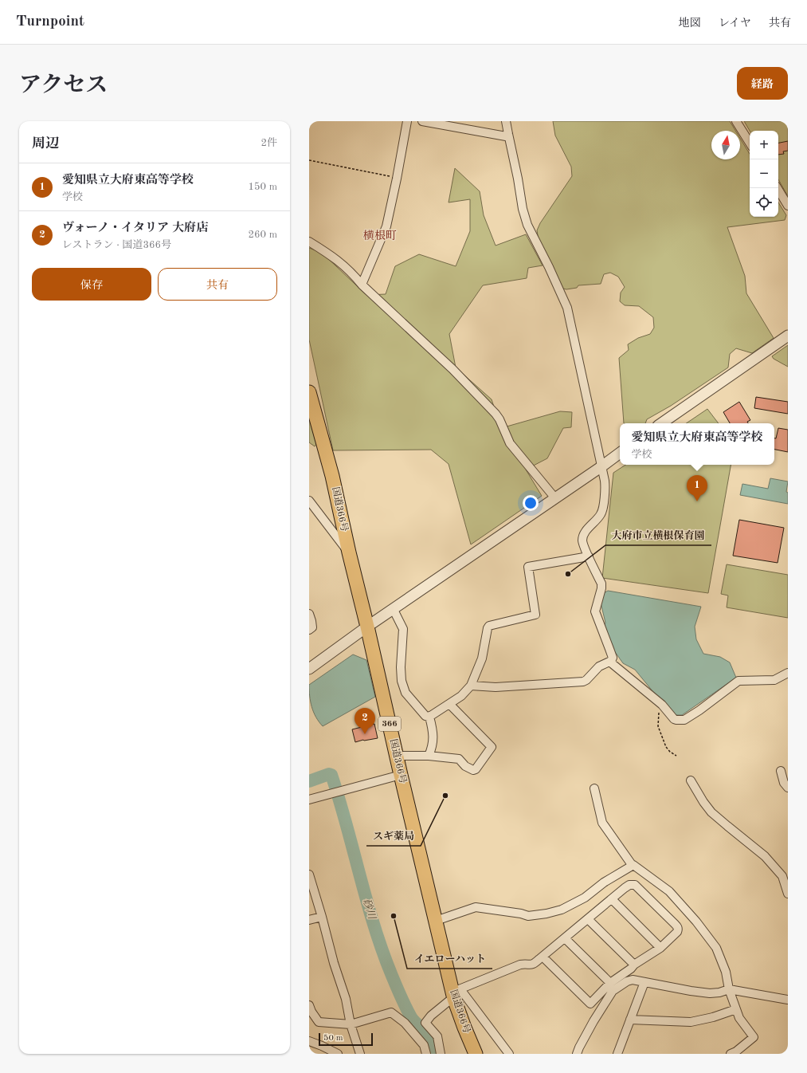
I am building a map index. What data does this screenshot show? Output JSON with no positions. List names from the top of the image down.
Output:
{
  "streets": {
    "highway": ["国道366号", "366"]
  },
  "districts": ["横根町"],
  "water": ["砂川"],
  "places": ["大府市立横根保育園", "スギ薬局", "イエローハット"],
  "scale_bar": "50 m",
  "north": "top",
  "page": {
    "header": "Turnpoint",
    "nav": ["地図", "レイヤ", "共有"],
    "title": "アクセス",
    "buttons": [
      "経路",
      ["保存", "共有"]
    ],
    "heading": ["周辺", "2件"],
    "map_buttons": ["+", "−"],
    "list": [
      {
        "mark": "1",
        "name": "愛知県立大府東高等学校",
        "note": "学校",
        "value": "150 m"
      },
      {
        "mark": "2",
        "name": "ヴォーノ・イタリア 大府店",
        "note": "レストラン · 国道366号",
        "value": "260 m"
      }
    ],
    "popup": ["愛知県立大府東高等学校", "学校"],
    "pins": ["1", "2"],
    "scale": "50 m"
  }
}
